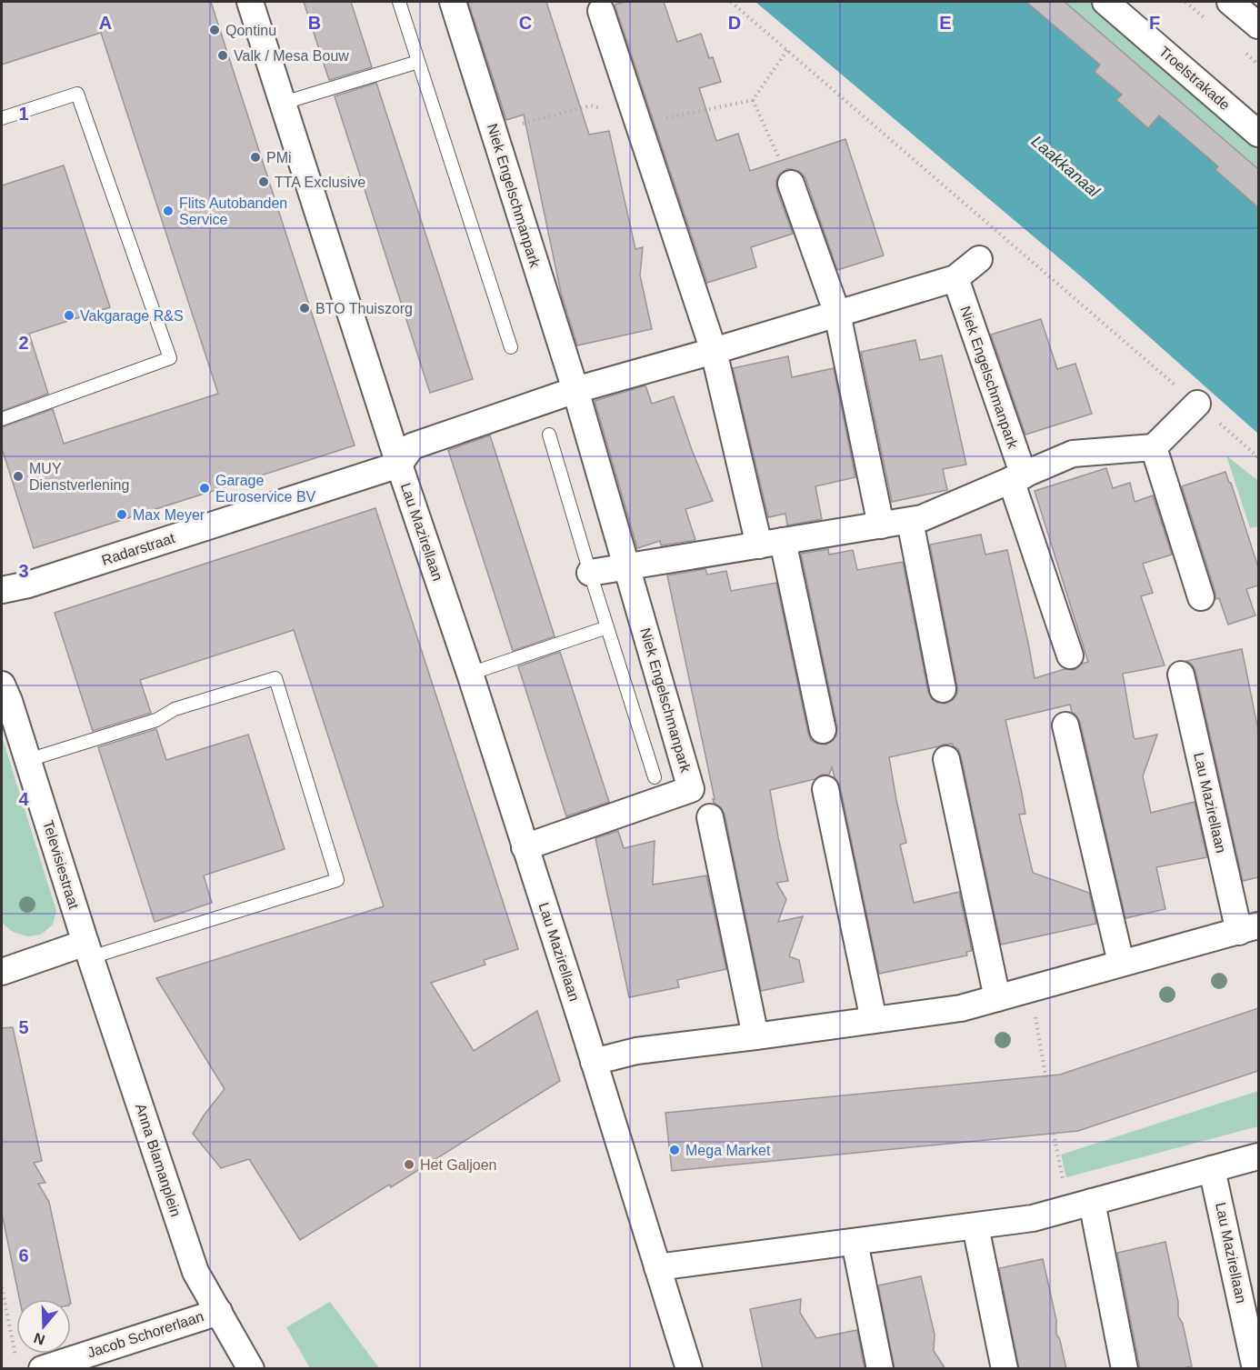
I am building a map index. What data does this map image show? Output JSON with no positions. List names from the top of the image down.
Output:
{
  "streets": {
    "street": [
      "Troelstrakade",
      "Niek Engelschmanpark",
      "Lau Mazirellaan",
      "Radarstraat",
      "Televisiestraat",
      "Anna Blamanplein",
      "Jacob Schorerlaan"
    ]
  },
  "crossings": [
    ["Niek Engelschmanpark", "Lau Mazirellaan"],
    ["Lau Mazirellaan", "Radarstraat"],
    ["Televisiestraat", "Anna Blamanplein"],
    ["Anna Blamanplein", "Jacob Schorerlaan"]
  ],
  "water": ["Laakkanaal"],
  "places": [
    "Qontinu",
    "Valk / Mesa Bouw",
    "PMi",
    "TTA Exclusive",
    "Flits Autobanden Service",
    "BTO Thuiszorg",
    "Vakgarage R&S",
    "MUY Dienstverlening",
    "Garage Euroservice BV",
    "Max Meyer",
    "Mega Market",
    "Het Galjoen"
  ],
  "north": "bottom",
  "grid": {
    "columns": [
      "A",
      "B",
      "C",
      "D",
      "E",
      "F"
    ],
    "rows": [
      "1",
      "2",
      "3",
      "4",
      "5",
      "6"
    ]
  }
}
